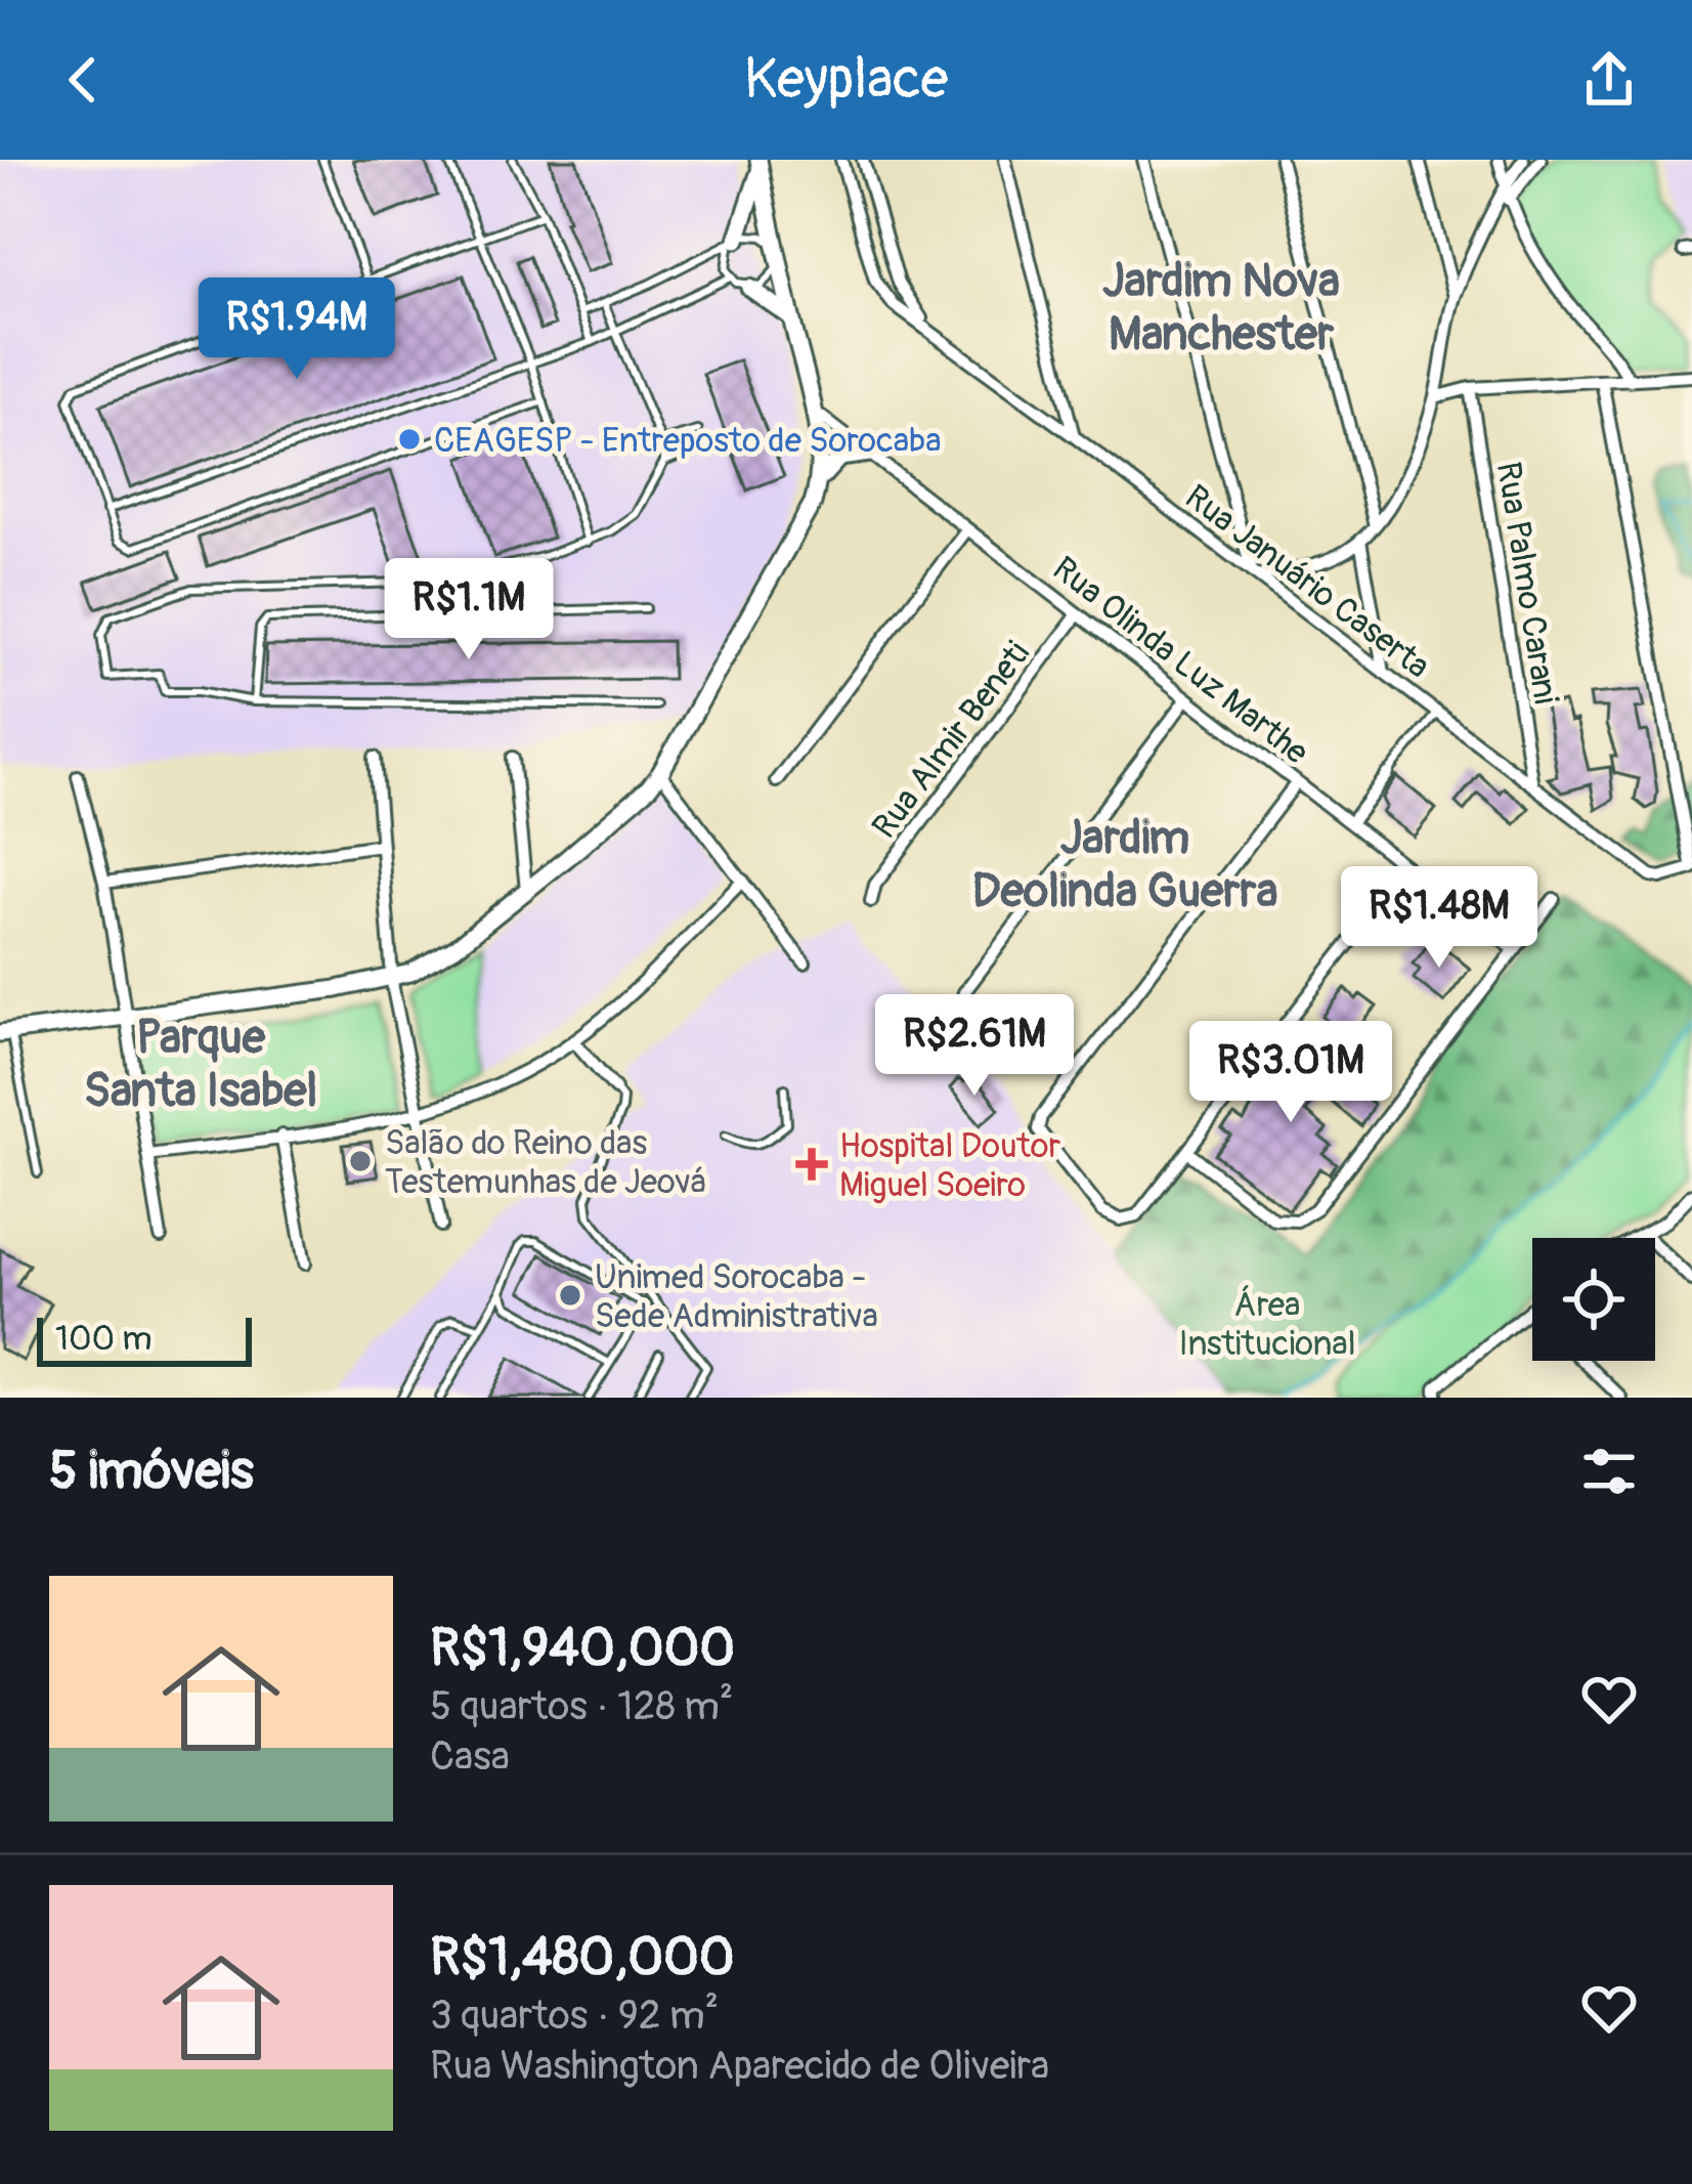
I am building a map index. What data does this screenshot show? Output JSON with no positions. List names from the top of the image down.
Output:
{
  "streets": {
    "street": [
      "Rua Januário Caserta",
      "Rua Palmo Carani",
      "Rua Olinda Luz Marthe",
      "Rua Almir Beneti"
    ]
  },
  "crossings": [
    ["Rua Januário Caserta", "Rua Palmo Carani"],
    ["Rua Olinda Luz Marthe", "Rua Almir Beneti"]
  ],
  "districts": ["Jardim Nova Manchester", "Jardim Deolinda Guerra", "Parque Santa Isabel"],
  "parks": ["Área Institucional"],
  "places": {
    "other": ["CEAGESP - Entreposto de Sorocaba", "Salão do Reino das Testemunhas de Jeová", "Unimed Sorocaba - Sede Administrativa"],
    "health": ["Hospital Doutor Miguel Soeiro"]
  },
  "scale_bar": "100 m",
  "page": {
    "header": "Keyplace",
    "price": [
      "R$1.94M",
      "R$1.1M",
      "R$1.48M",
      "R$2.61M",
      "R$3.01M"
    ],
    "scale": "100 m",
    "heading": "5 imóveis",
    "list": [
      {
        "name": "R$1,940,000",
        "note": "5 quartos · 128 m² · Casa"
      },
      {
        "name": "R$1,480,000",
        "note": "3 quartos · 92 m² · Rua Washington Aparecido de Oliveira"
      }
    ]
  }
}
